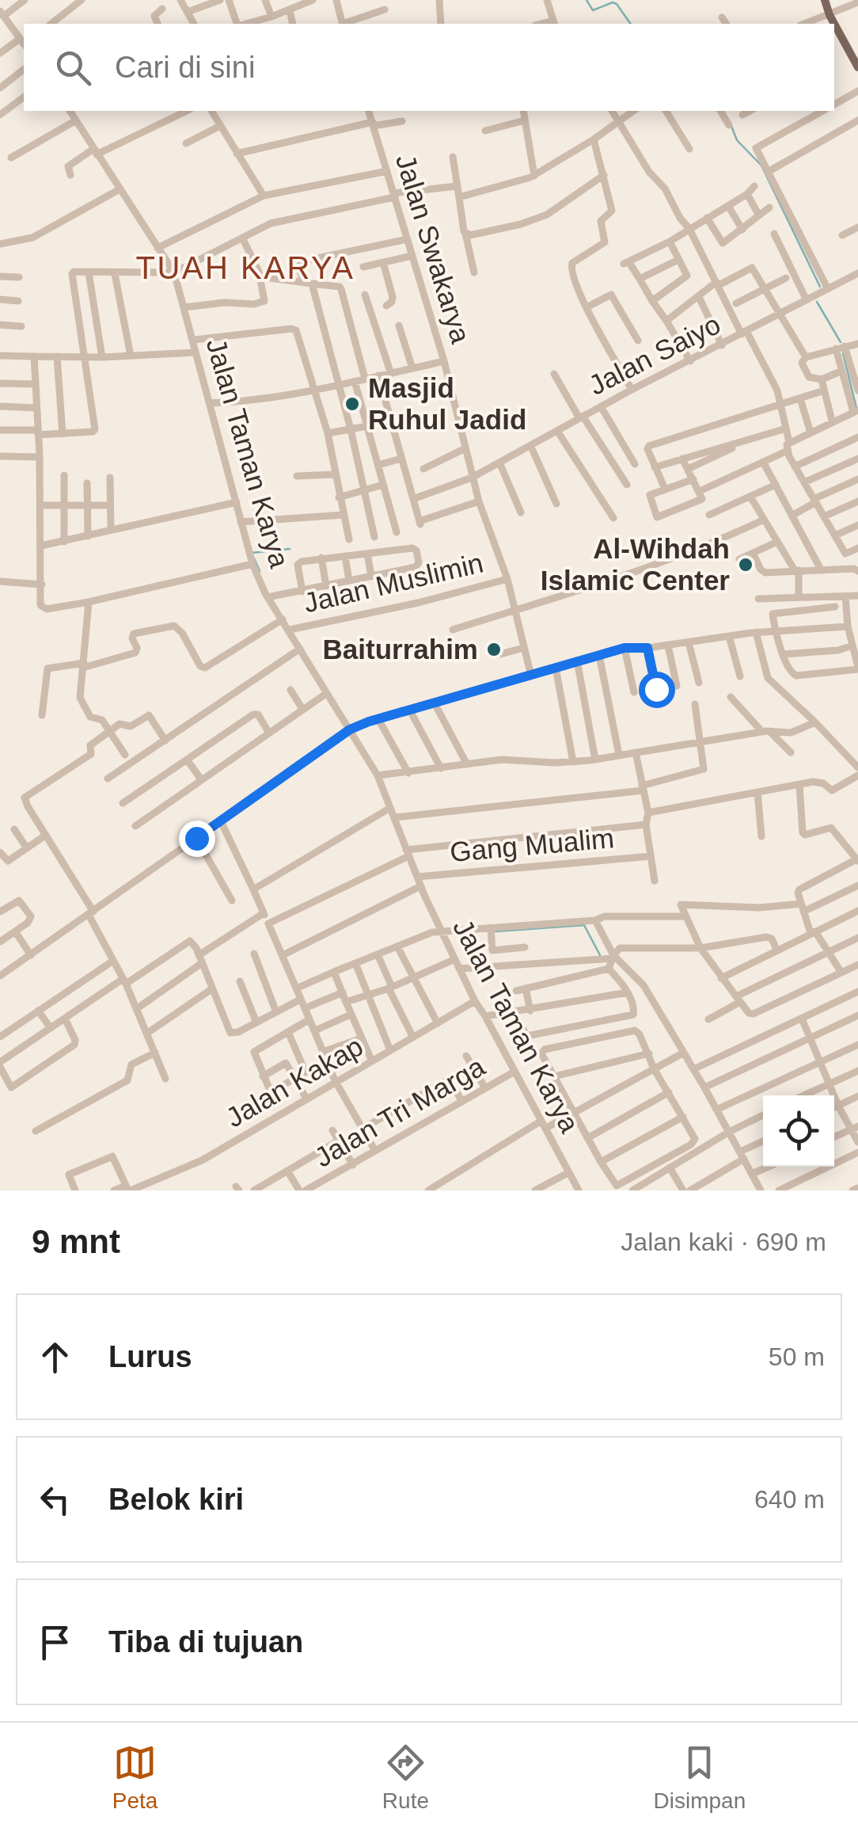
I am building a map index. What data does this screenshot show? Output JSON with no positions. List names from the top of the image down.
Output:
{
  "streets": {
    "street": [
      "Jalan Swakarya",
      "Jalan Saiyo",
      "Jalan Taman Karya",
      "Jalan Muslimin",
      "Gang Mualim",
      "Jalan Kakap",
      "Jalan Tri Marga"
    ]
  },
  "crossings": [
    ["Jalan Swakarya", "Jalan Saiyo"],
    ["Jalan Swakarya", "Jalan Muslimin"],
    ["Jalan Taman Karya", "Jalan Muslimin"],
    ["Jalan Taman Karya", "Gang Mualim"],
    ["Jalan Taman Karya", "Jalan Kakap"],
    ["Jalan Taman Karya", "Jalan Tri Marga"]
  ],
  "districts": ["TUAH KARYA"],
  "places": ["Masjid Ruhul Jadid", "Al-Wihdah Islamic Center", "Baiturrahim"],
  "page": {
    "search": "Cari di sini",
    "heading": ["9 mnt", "Jalan kaki · 690 m"],
    "list": [
      ["Lurus", "50 m"],
      ["Belok kiri", "640 m"],
      "Tiba di tujuan"
    ],
    "nav": ["Peta", "Rute", "Disimpan"]
  }
}
